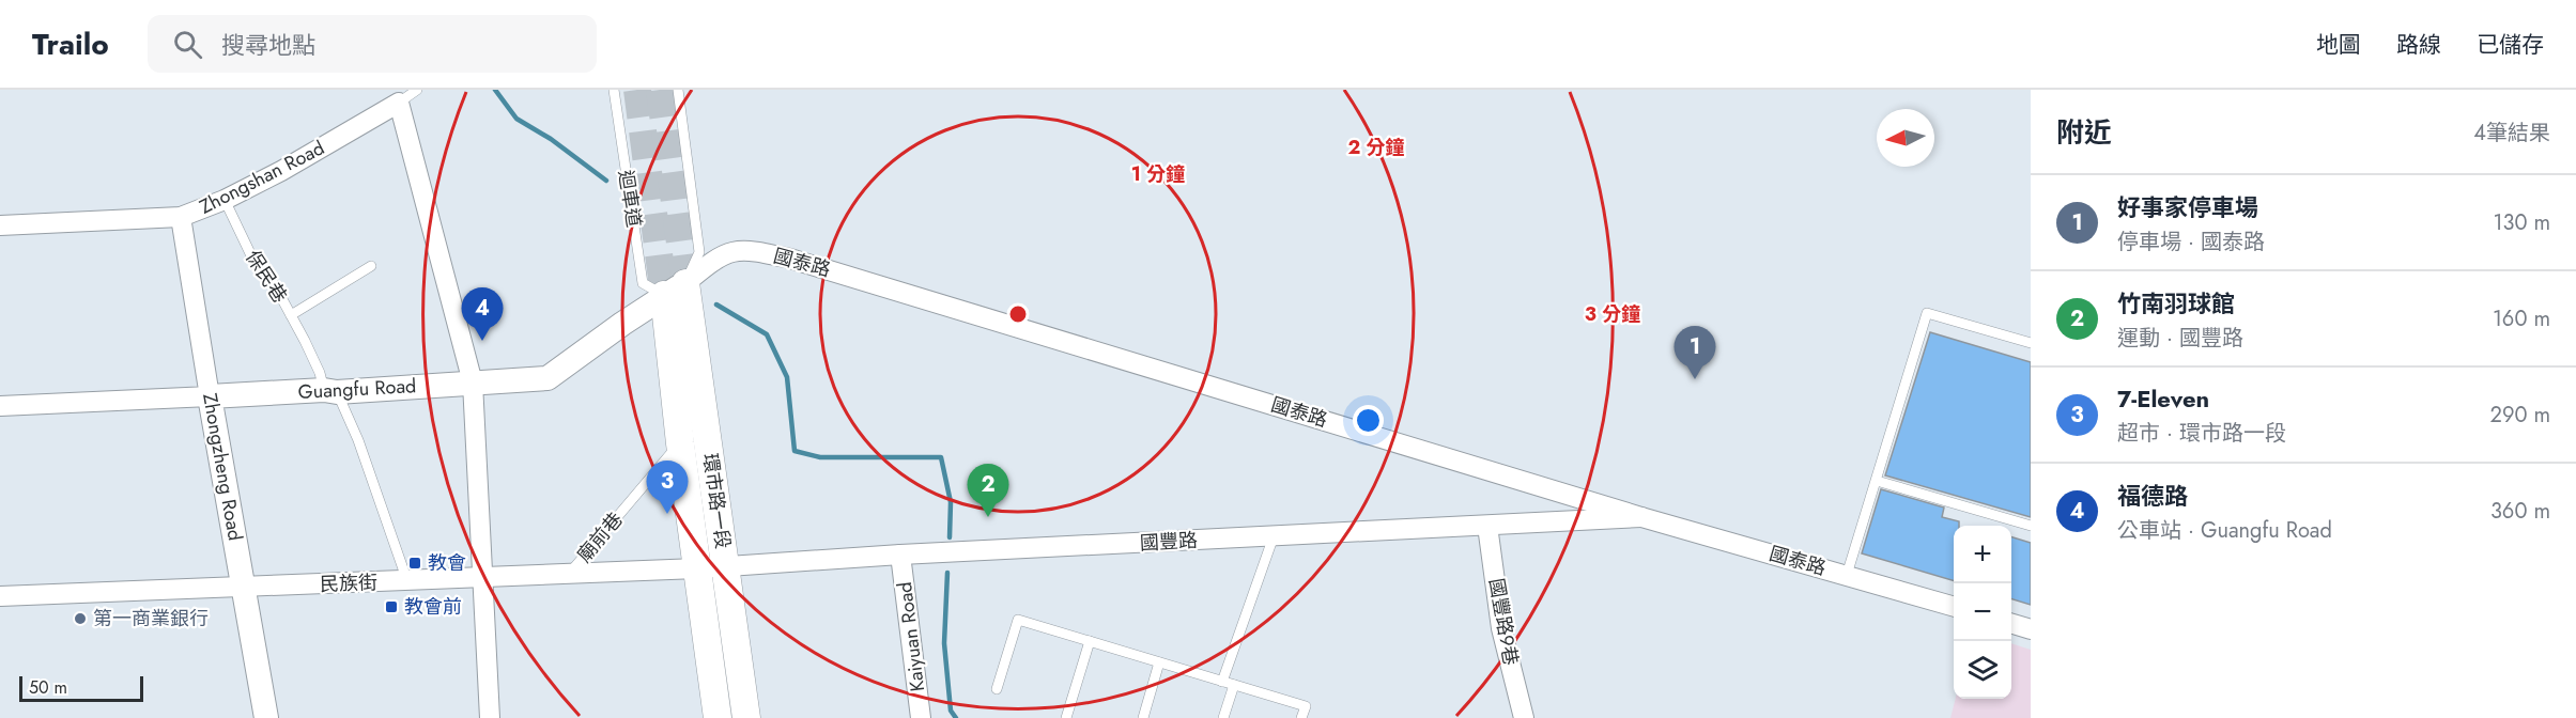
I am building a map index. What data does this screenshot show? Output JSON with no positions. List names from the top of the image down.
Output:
{
  "streets": {
    "main road": ["環市路一段"],
    "street": [
      "Zhongshan Road",
      "國泰路",
      "Guangfu Road",
      "Zhongzheng Road",
      "國豐路",
      "民族街",
      "國豐路9巷",
      "Kaiyuan Road"
    ],
    "lane": ["迴車道", "保民巷", "廟前巷"]
  },
  "crossings": [
    ["Zhongshan Road", "保民巷"],
    ["Zhongshan Road", "Zhongzheng Road"],
    ["迴車道", "國泰路"],
    ["迴車道", "Guangfu Road"],
    ["迴車道", "環市路一段"],
    ["國泰路", "Guangfu Road"],
    ["國泰路", "環市路一段"],
    ["國泰路", "國豐路"],
    ["保民巷", "Guangfu Road"],
    ["保民巷", "民族街"],
    ["Guangfu Road", "Zhongzheng Road"],
    ["Guangfu Road", "環市路一段"],
    ["Zhongzheng Road", "民族街"],
    ["環市路一段", "廟前巷"],
    ["環市路一段", "國豐路"],
    ["環市路一段", "民族街"],
    ["廟前巷", "民族街"],
    ["國豐路", "民族街"],
    ["國豐路", "國豐路9巷"],
    ["國豐路", "Kaiyuan Road"]
  ],
  "places": {
    "transit": ["教會", "教會前"],
    "other": ["第一商業銀行"]
  },
  "scale_bar": "50 m",
  "north": "left",
  "page": {
    "header": "Trailo",
    "search": "搜尋地點",
    "nav": ["地圖", "路線", "已儲存"],
    "heading": ["附近", "4筆結果"],
    "list": [
      {
        "mark": "1",
        "name": "好事家停車場",
        "note": "停車場 · 國泰路",
        "value": "130 m"
      },
      {
        "mark": "2",
        "name": "竹南羽球館",
        "note": "運動 · 國豐路",
        "value": "160 m"
      },
      {
        "mark": "3",
        "name": "7-Eleven",
        "note": "超市 · 環市路一段",
        "value": "290 m"
      },
      {
        "mark": "4",
        "name": "福德路",
        "note": "公車站 · Guangfu Road",
        "value": "360 m"
      }
    ],
    "pins": [
      "4",
      "1",
      "3",
      "2"
    ],
    "map_buttons": ["+", "−"],
    "scale": "50 m"
  },
  "rings": ["2 分鐘", "1 分鐘", "3 分鐘"]
}
